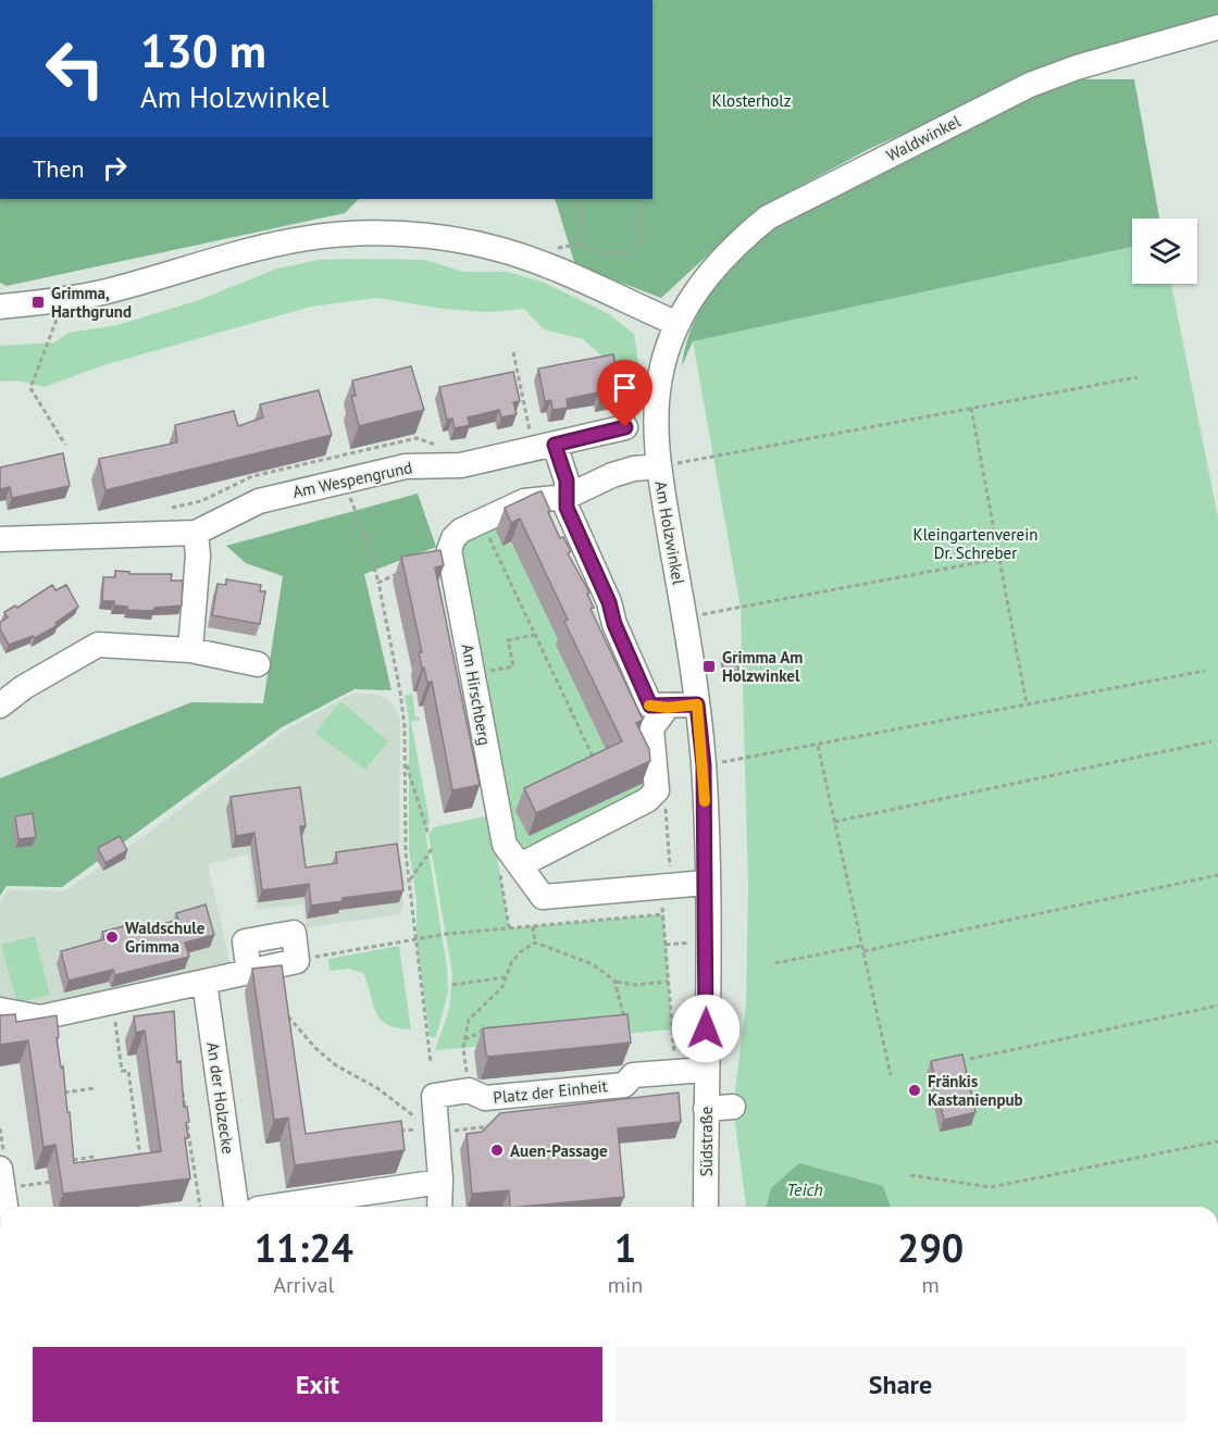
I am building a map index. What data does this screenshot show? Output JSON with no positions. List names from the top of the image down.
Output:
{
  "streets": {
    "street": [
      "Waldwinkel",
      "Am Wespengrund",
      "Am Holzwinkel",
      "Am Hirschberg",
      "Platz der Einheit",
      "An der Holzecke",
      "Südstraße"
    ]
  },
  "crossings": [
    ["Waldwinkel", "Am Holzwinkel"],
    ["Am Holzwinkel", "Am Hirschberg"],
    ["Am Holzwinkel", "Platz der Einheit"],
    ["Am Holzwinkel", "Südstraße"],
    ["Platz der Einheit", "Südstraße"]
  ],
  "water": ["Teich"],
  "parks": ["Klosterholz", "Kleingartenverein Dr. Schreber"],
  "places": {
    "transit": ["Grimma, Harthgrund", "Grimma Am Holzwinkel"],
    "other": ["Waldschule Grimma", "Fränkis Kastanienpub", "Auen-Passage"]
  },
  "page": {
    "turn": ["130 m", "Am Holzwinkel"],
    "then": "Then",
    "eta": [
      "11:24",
      "Arrival",
      "1",
      "min",
      "290",
      "m"
    ],
    "buttons": ["Exit", "Share"]
  }
}
